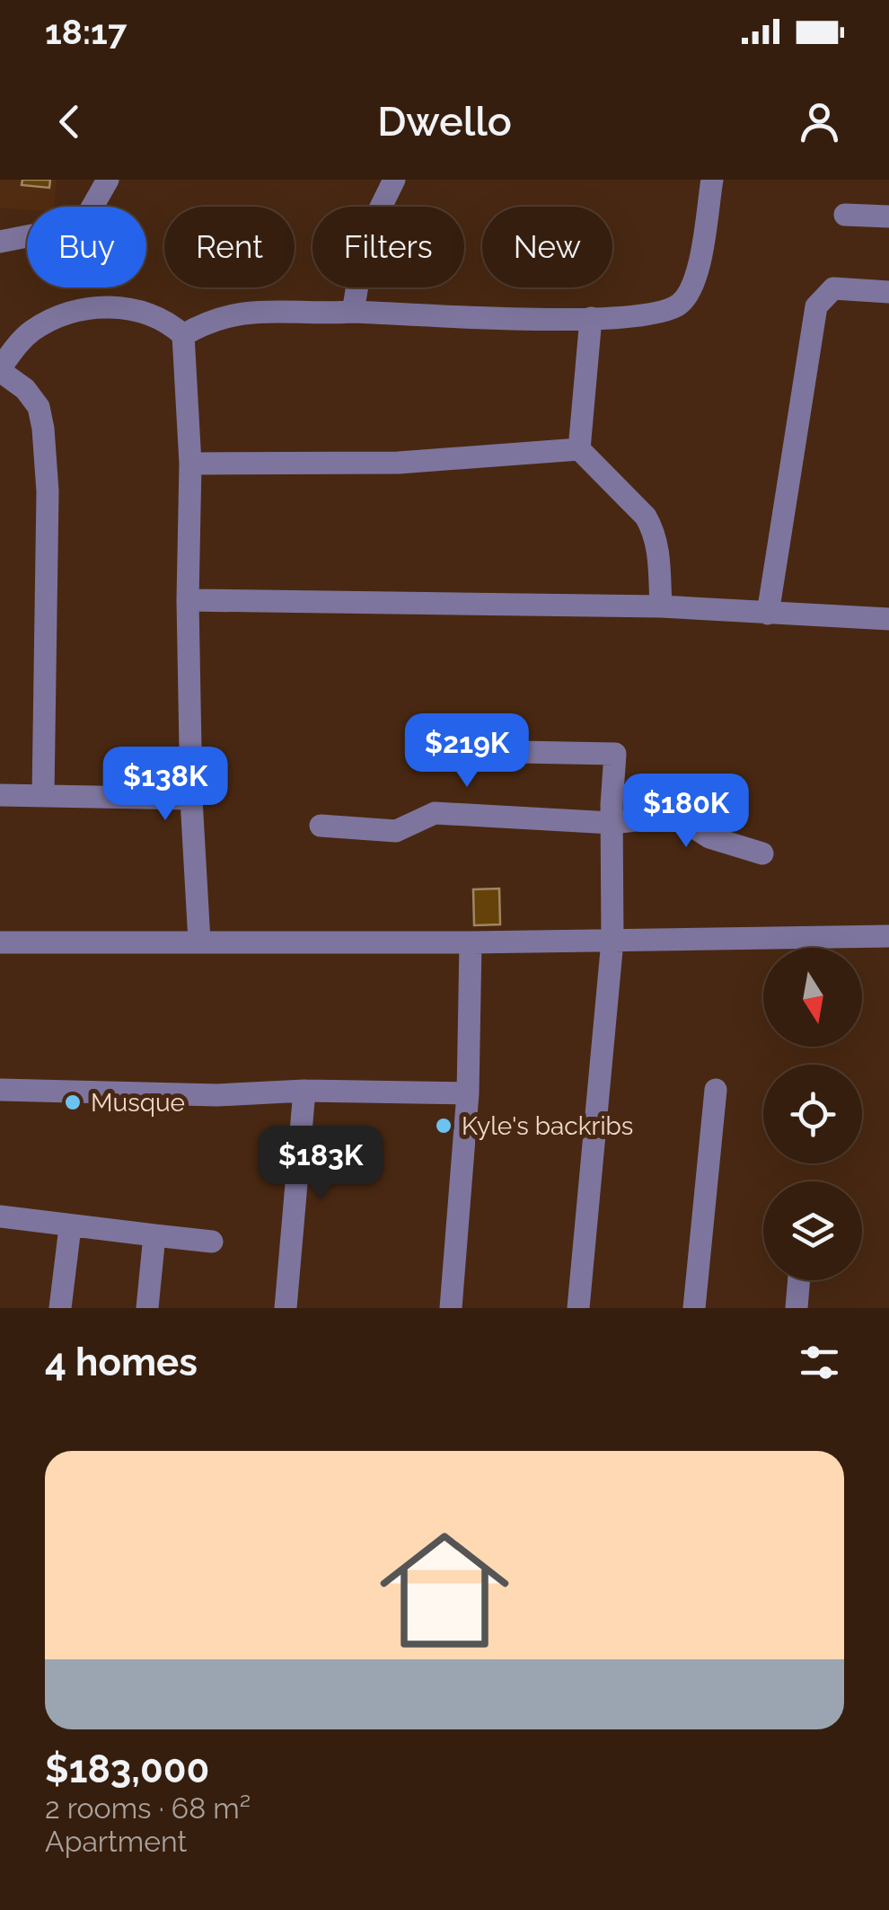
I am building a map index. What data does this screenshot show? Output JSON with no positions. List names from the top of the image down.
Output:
{
  "places": ["Musque", "Kyle's backribs"],
  "north": "bottom",
  "page": {
    "status": "18:17",
    "header": "Dwello",
    "chip": [
      "Buy",
      "Rent",
      "Filters",
      "New"
    ],
    "price": [
      "$219K",
      "$138K",
      "$180K",
      "$183K"
    ],
    "heading": "4 homes",
    "list": [
      {
        "name": "$183,000",
        "note": "2 rooms · 68 m² · Apartment"
      }
    ]
  }
}
